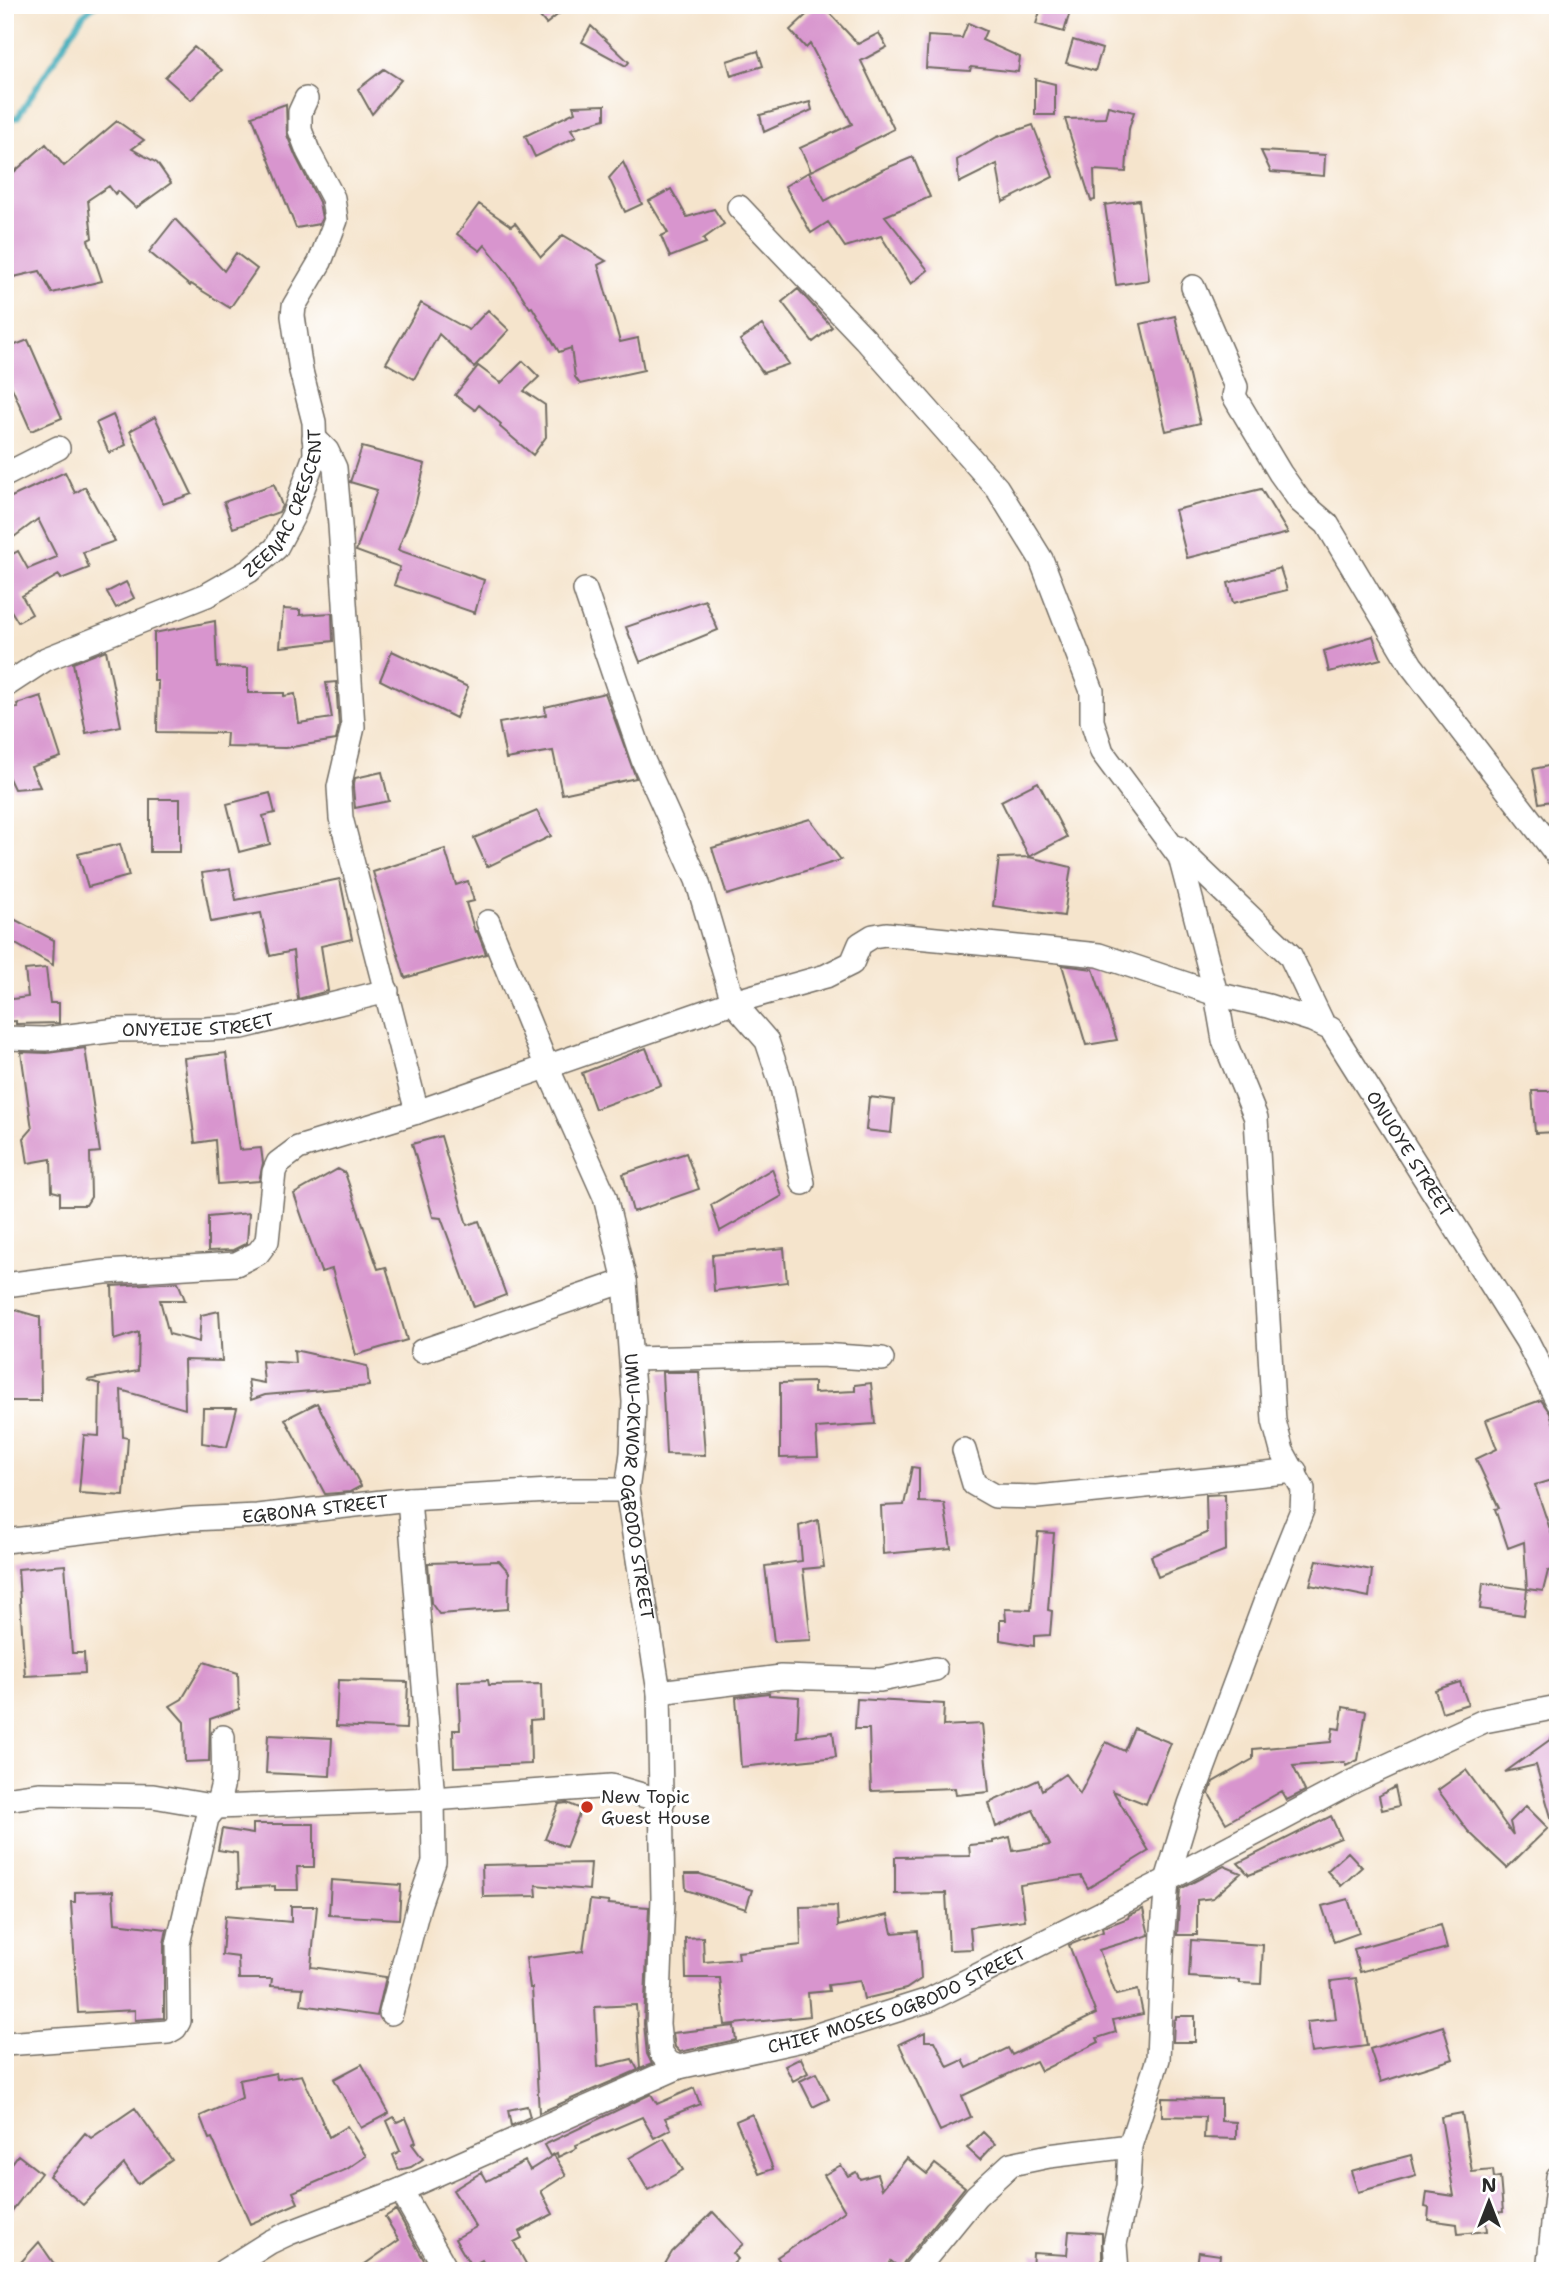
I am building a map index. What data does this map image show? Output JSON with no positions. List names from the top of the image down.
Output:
{
  "streets": {
    "street": [
      "ZEENAC CRESCENT",
      "ONYEIJE STREET",
      "ONUOYE STREET",
      "UMU-OKWOR OGBODO STREET",
      "EGBONA STREET",
      "CHIEF MOSES OGBODO STREET"
    ]
  },
  "crossings": [
    ["UMU-OKWOR OGBODO STREET", "EGBONA STREET"],
    ["UMU-OKWOR OGBODO STREET", "CHIEF MOSES OGBODO STREET"]
  ],
  "places": ["New Topic Guest House"],
  "north": "top"
}
